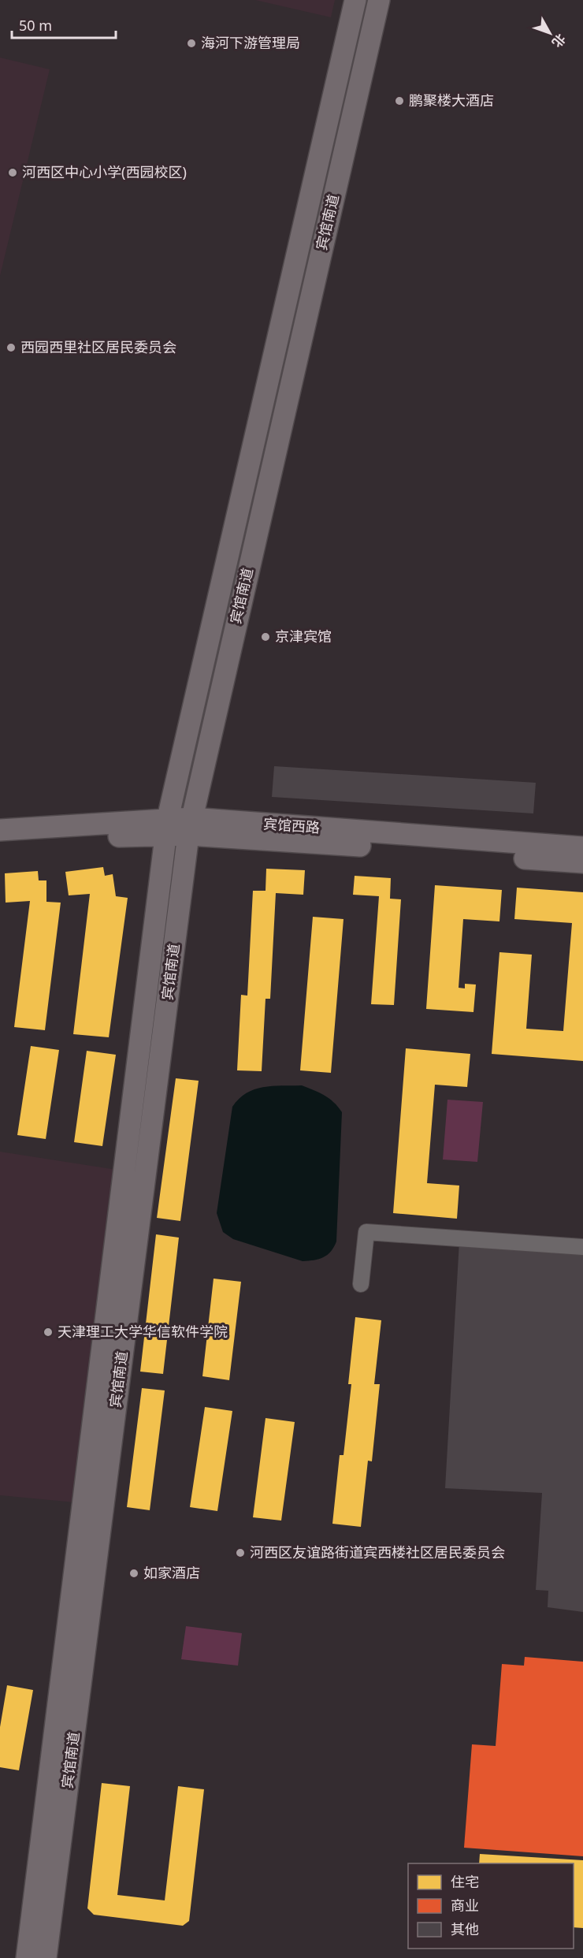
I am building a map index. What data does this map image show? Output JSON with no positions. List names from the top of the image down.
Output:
{
  "streets": {
    "main road": ["宾馆南道", "宾馆西路"]
  },
  "crossings": [
    ["宾馆南道", "宾馆西路"]
  ],
  "places": [
    "海河下游管理局",
    "鹏聚楼大酒店",
    "河西区中心小学(西园校区)",
    "西园西里社区居民委员会",
    "京津宾馆",
    "天津理工大学华信软件学院",
    "河西区友谊路街道宾西楼社区居民委员会",
    "如家酒店"
  ],
  "legend": ["住宅", "商业", "其他"],
  "scale_bar": "50 m",
  "north": "bottom right"
}
